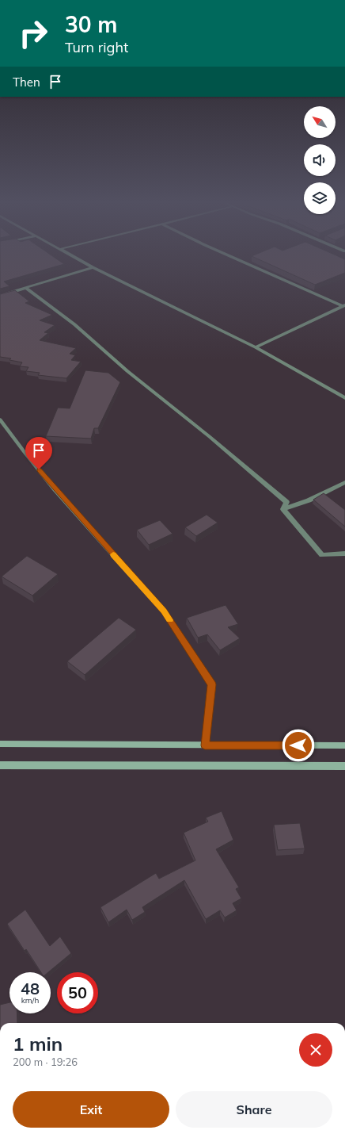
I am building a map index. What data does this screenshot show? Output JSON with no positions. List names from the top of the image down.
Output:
{
  "north": "top left",
  "page": {
    "turn": ["30 m", "Turn right"],
    "then": "Then",
    "speed": "48 km/h",
    "limit": "50",
    "heading": ["1 min", "200 m · 19:26"],
    "buttons": ["Exit", "Share"]
  }
}
